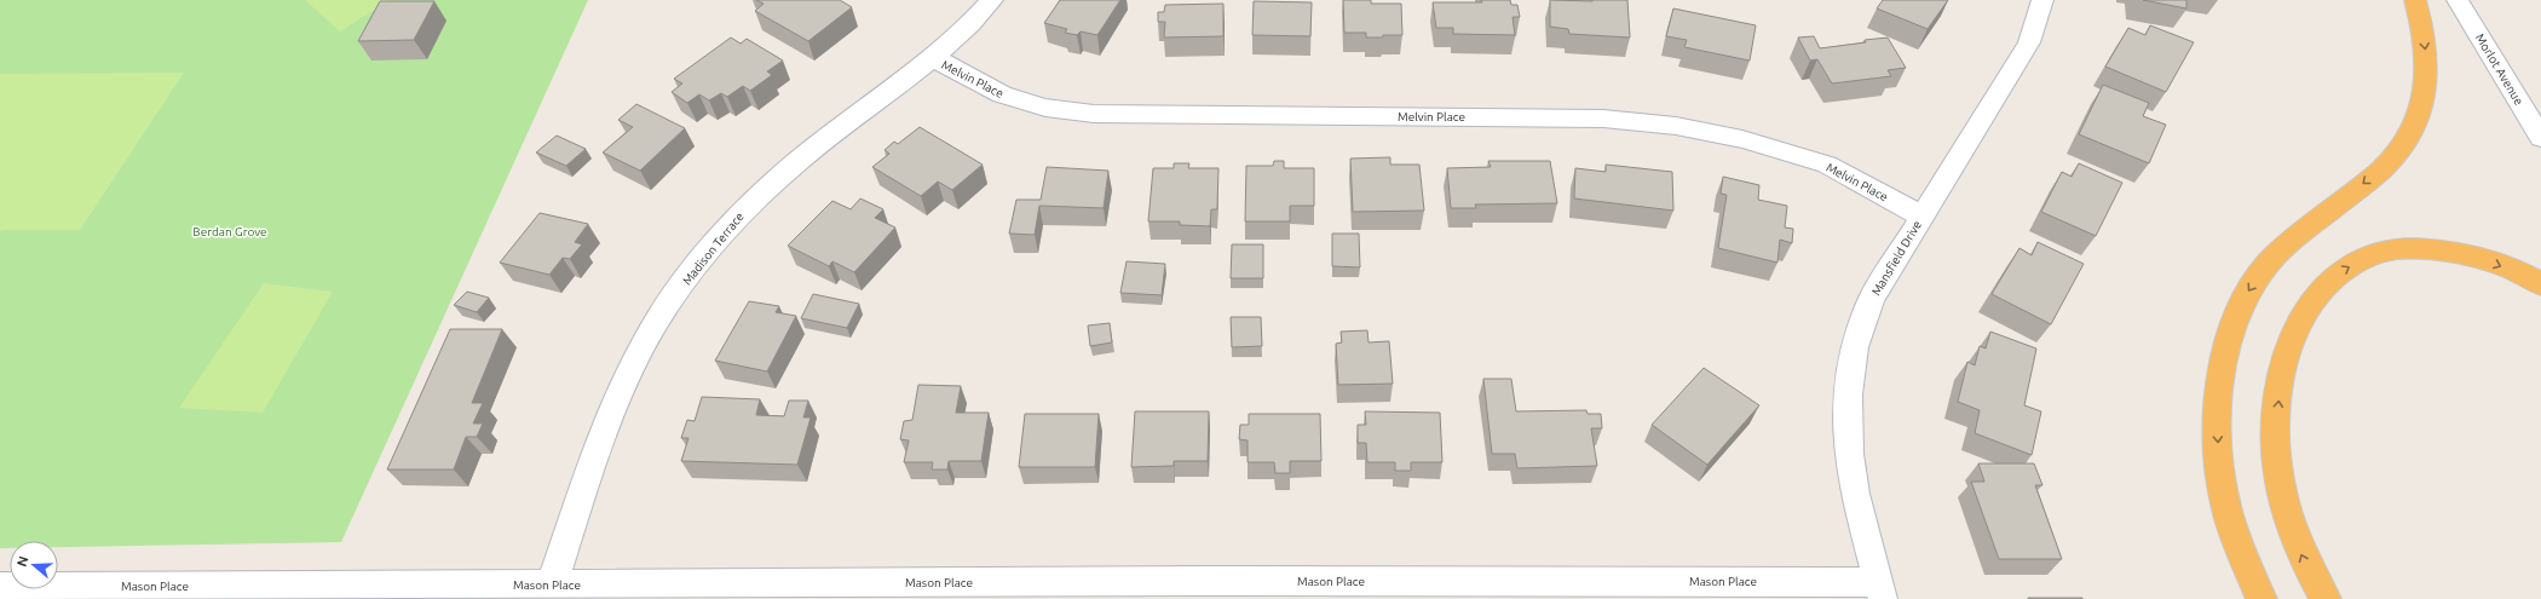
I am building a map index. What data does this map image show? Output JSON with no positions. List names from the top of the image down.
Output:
{
  "streets": {
    "street": [
      "Morlot Avenue",
      "Melvin Place",
      "Madison Terrace",
      "Mansfield Drive",
      "Mason Place"
    ]
  },
  "crossings": [
    ["Melvin Place", "Madison Terrace"],
    ["Melvin Place", "Mansfield Drive"],
    ["Madison Terrace", "Mason Place"],
    ["Mansfield Drive", "Mason Place"]
  ],
  "parks": ["Berdan Grove"],
  "north": "left"
}
